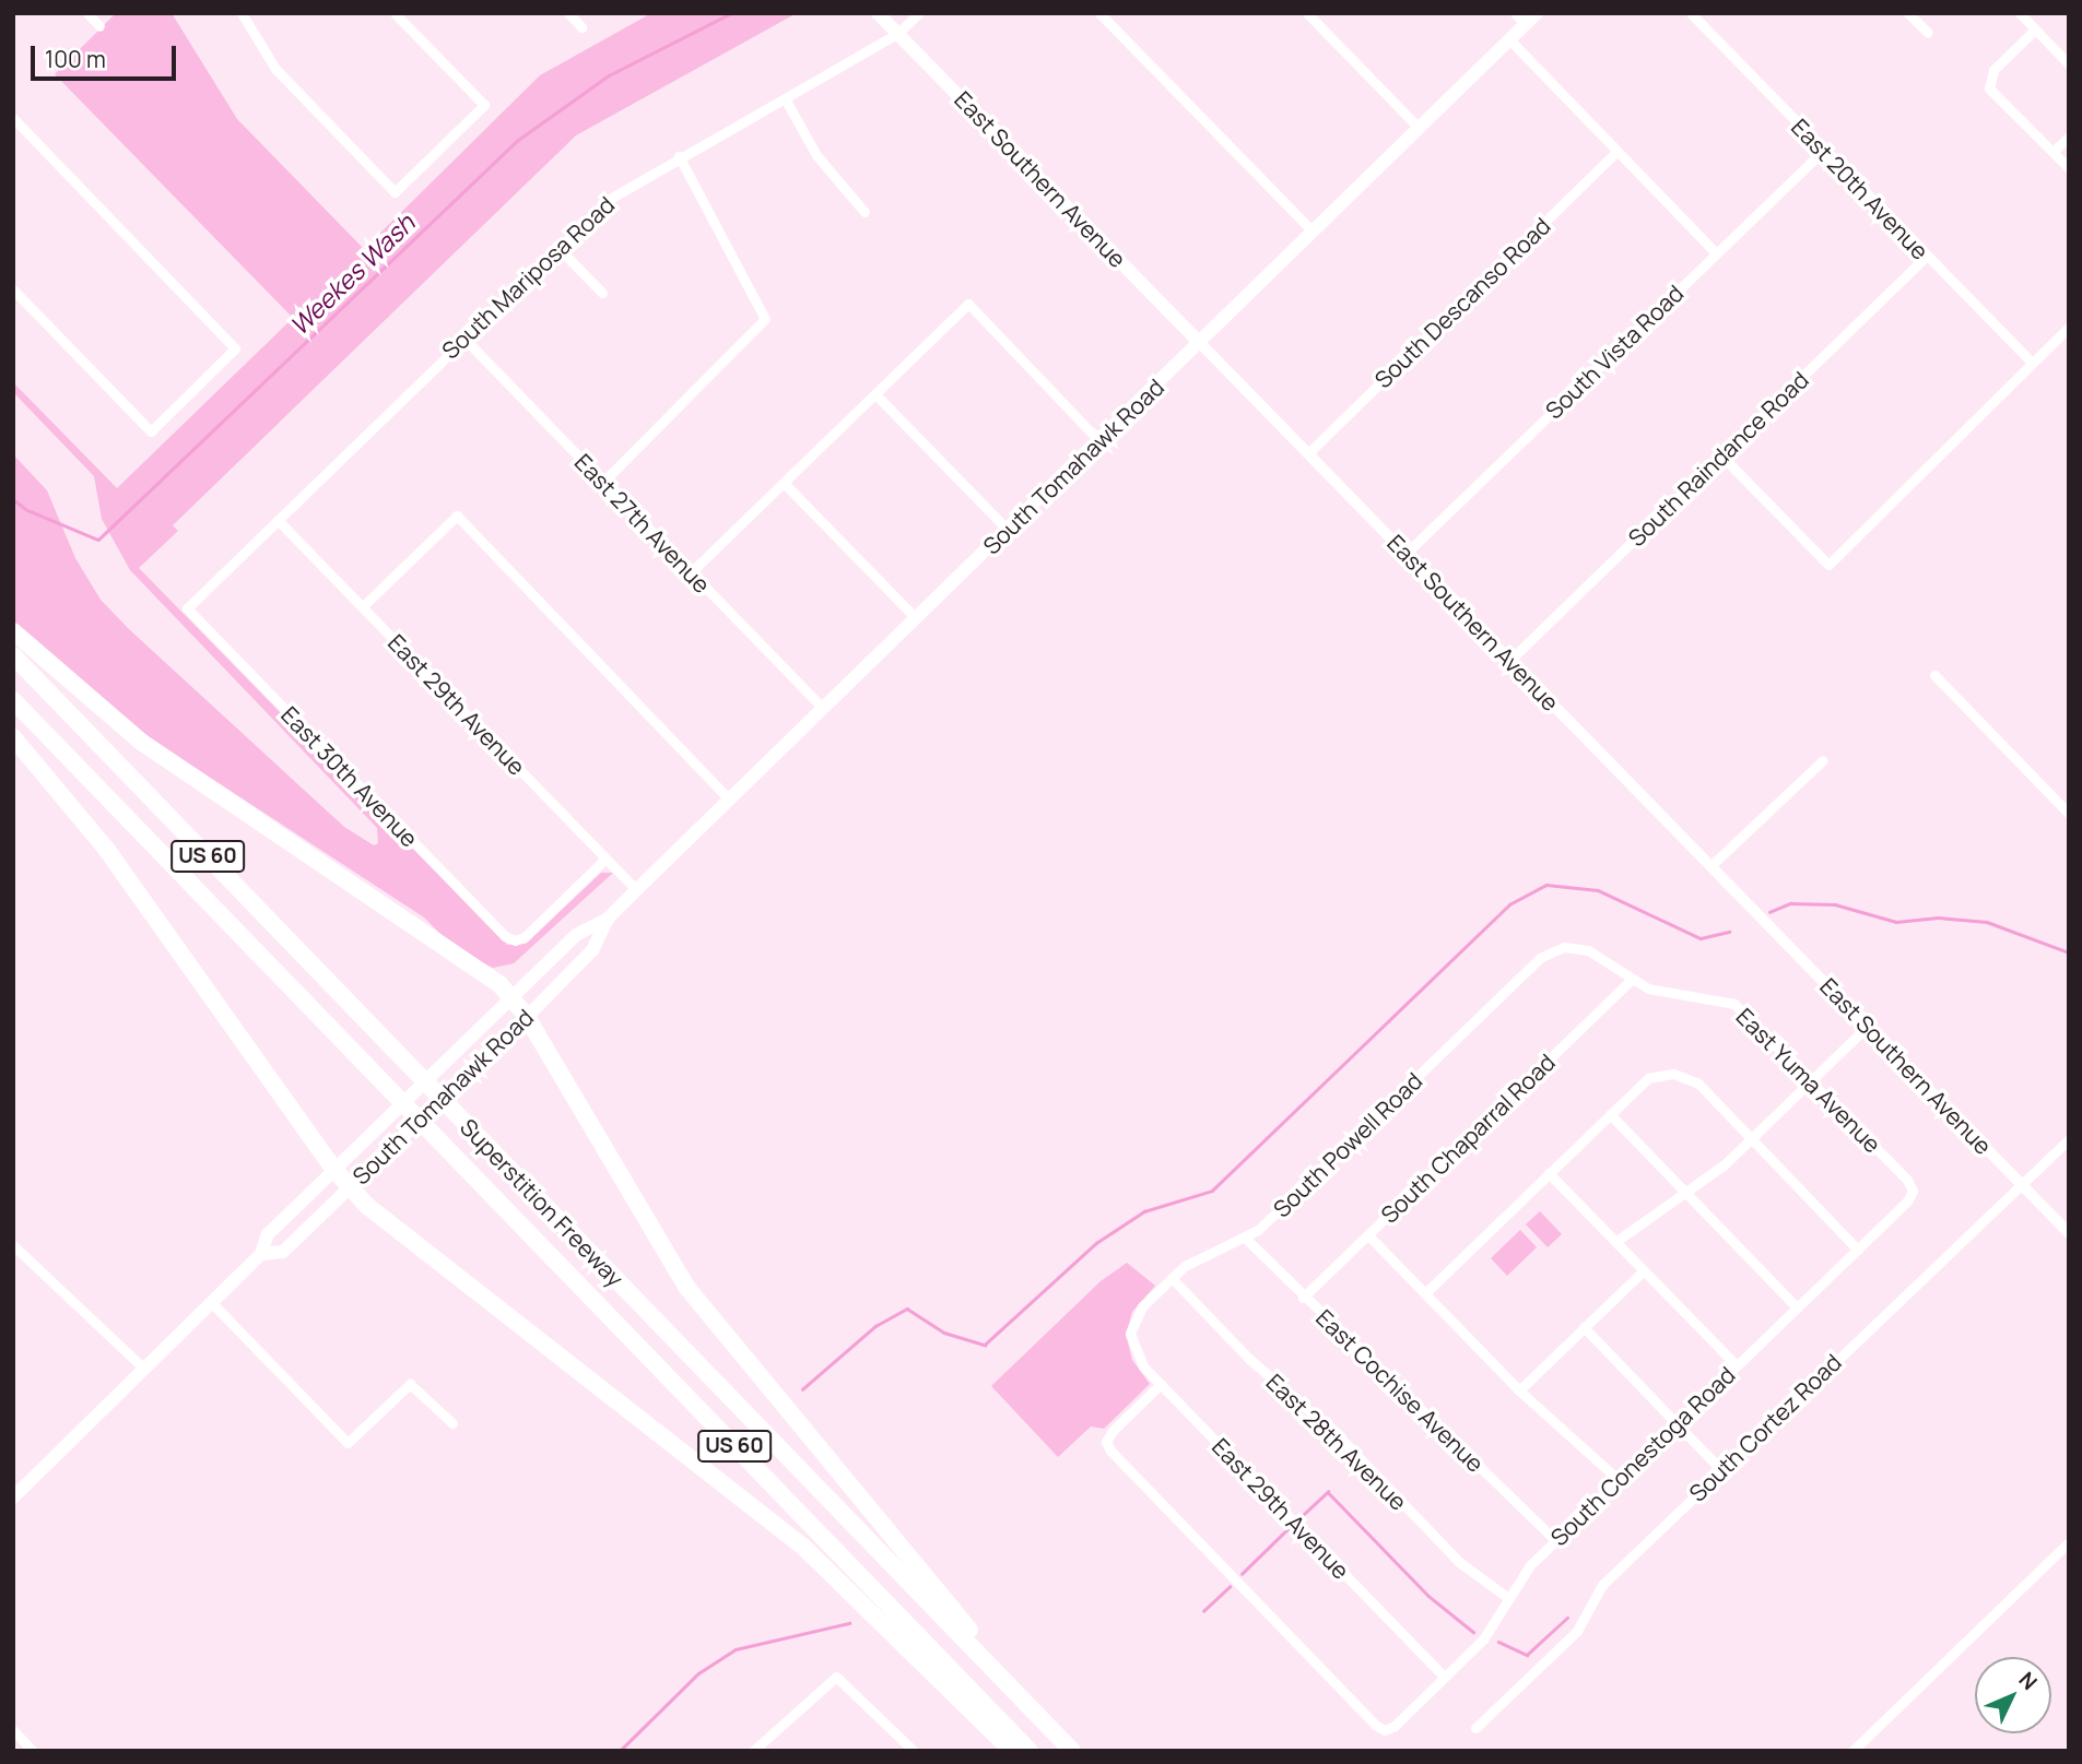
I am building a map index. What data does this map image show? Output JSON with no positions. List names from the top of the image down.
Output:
{
  "streets": {
    "highway": ["US 60", "Superstition Freeway"],
    "main road": ["East Southern Avenue", "South Tomahawk Road"],
    "street": [
      "East 20th Avenue",
      "South Mariposa Road",
      "South Descanso Road",
      "South Vista Road",
      "South Raindance Road",
      "East 27th Avenue",
      "East 29th Avenue",
      "East 30th Avenue",
      "East Yuma Avenue",
      "South Chaparral Road",
      "South Powell Road",
      "East Cochise Avenue",
      "South Cortez Road",
      "East 28th Avenue",
      "South Conestoga Road"
    ]
  },
  "crossings": [
    ["East Southern Avenue", "South Mariposa Road"],
    ["East Southern Avenue", "South Descanso Road"],
    ["East Southern Avenue", "South Vista Road"],
    ["East Southern Avenue", "South Raindance Road"],
    ["East Southern Avenue", "South Tomahawk Road"],
    ["East Southern Avenue", "South Cortez Road"],
    ["East 20th Avenue", "South Vista Road"],
    ["East 20th Avenue", "South Raindance Road"],
    ["South Mariposa Road", "East 27th Avenue"],
    ["South Mariposa Road", "East 29th Avenue"],
    ["South Mariposa Road", "East 30th Avenue"],
    ["South Tomahawk Road", "East 27th Avenue"],
    ["South Tomahawk Road", "East 29th Avenue"],
    ["East 29th Avenue", "East 30th Avenue"],
    ["East 29th Avenue", "South Powell Road"],
    ["East 29th Avenue", "South Conestoga Road"],
    ["East Yuma Avenue", "South Chaparral Road"],
    ["East Yuma Avenue", "South Powell Road"],
    ["East Yuma Avenue", "South Conestoga Road"],
    ["South Chaparral Road", "East Cochise Avenue"],
    ["South Powell Road", "East Cochise Avenue"],
    ["South Powell Road", "East 28th Avenue"],
    ["East Cochise Avenue", "South Conestoga Road"],
    ["East 28th Avenue", "South Conestoga Road"]
  ],
  "water": ["Weekes Wash"],
  "scale_bar": "100 m",
  "north": "top right"
}
